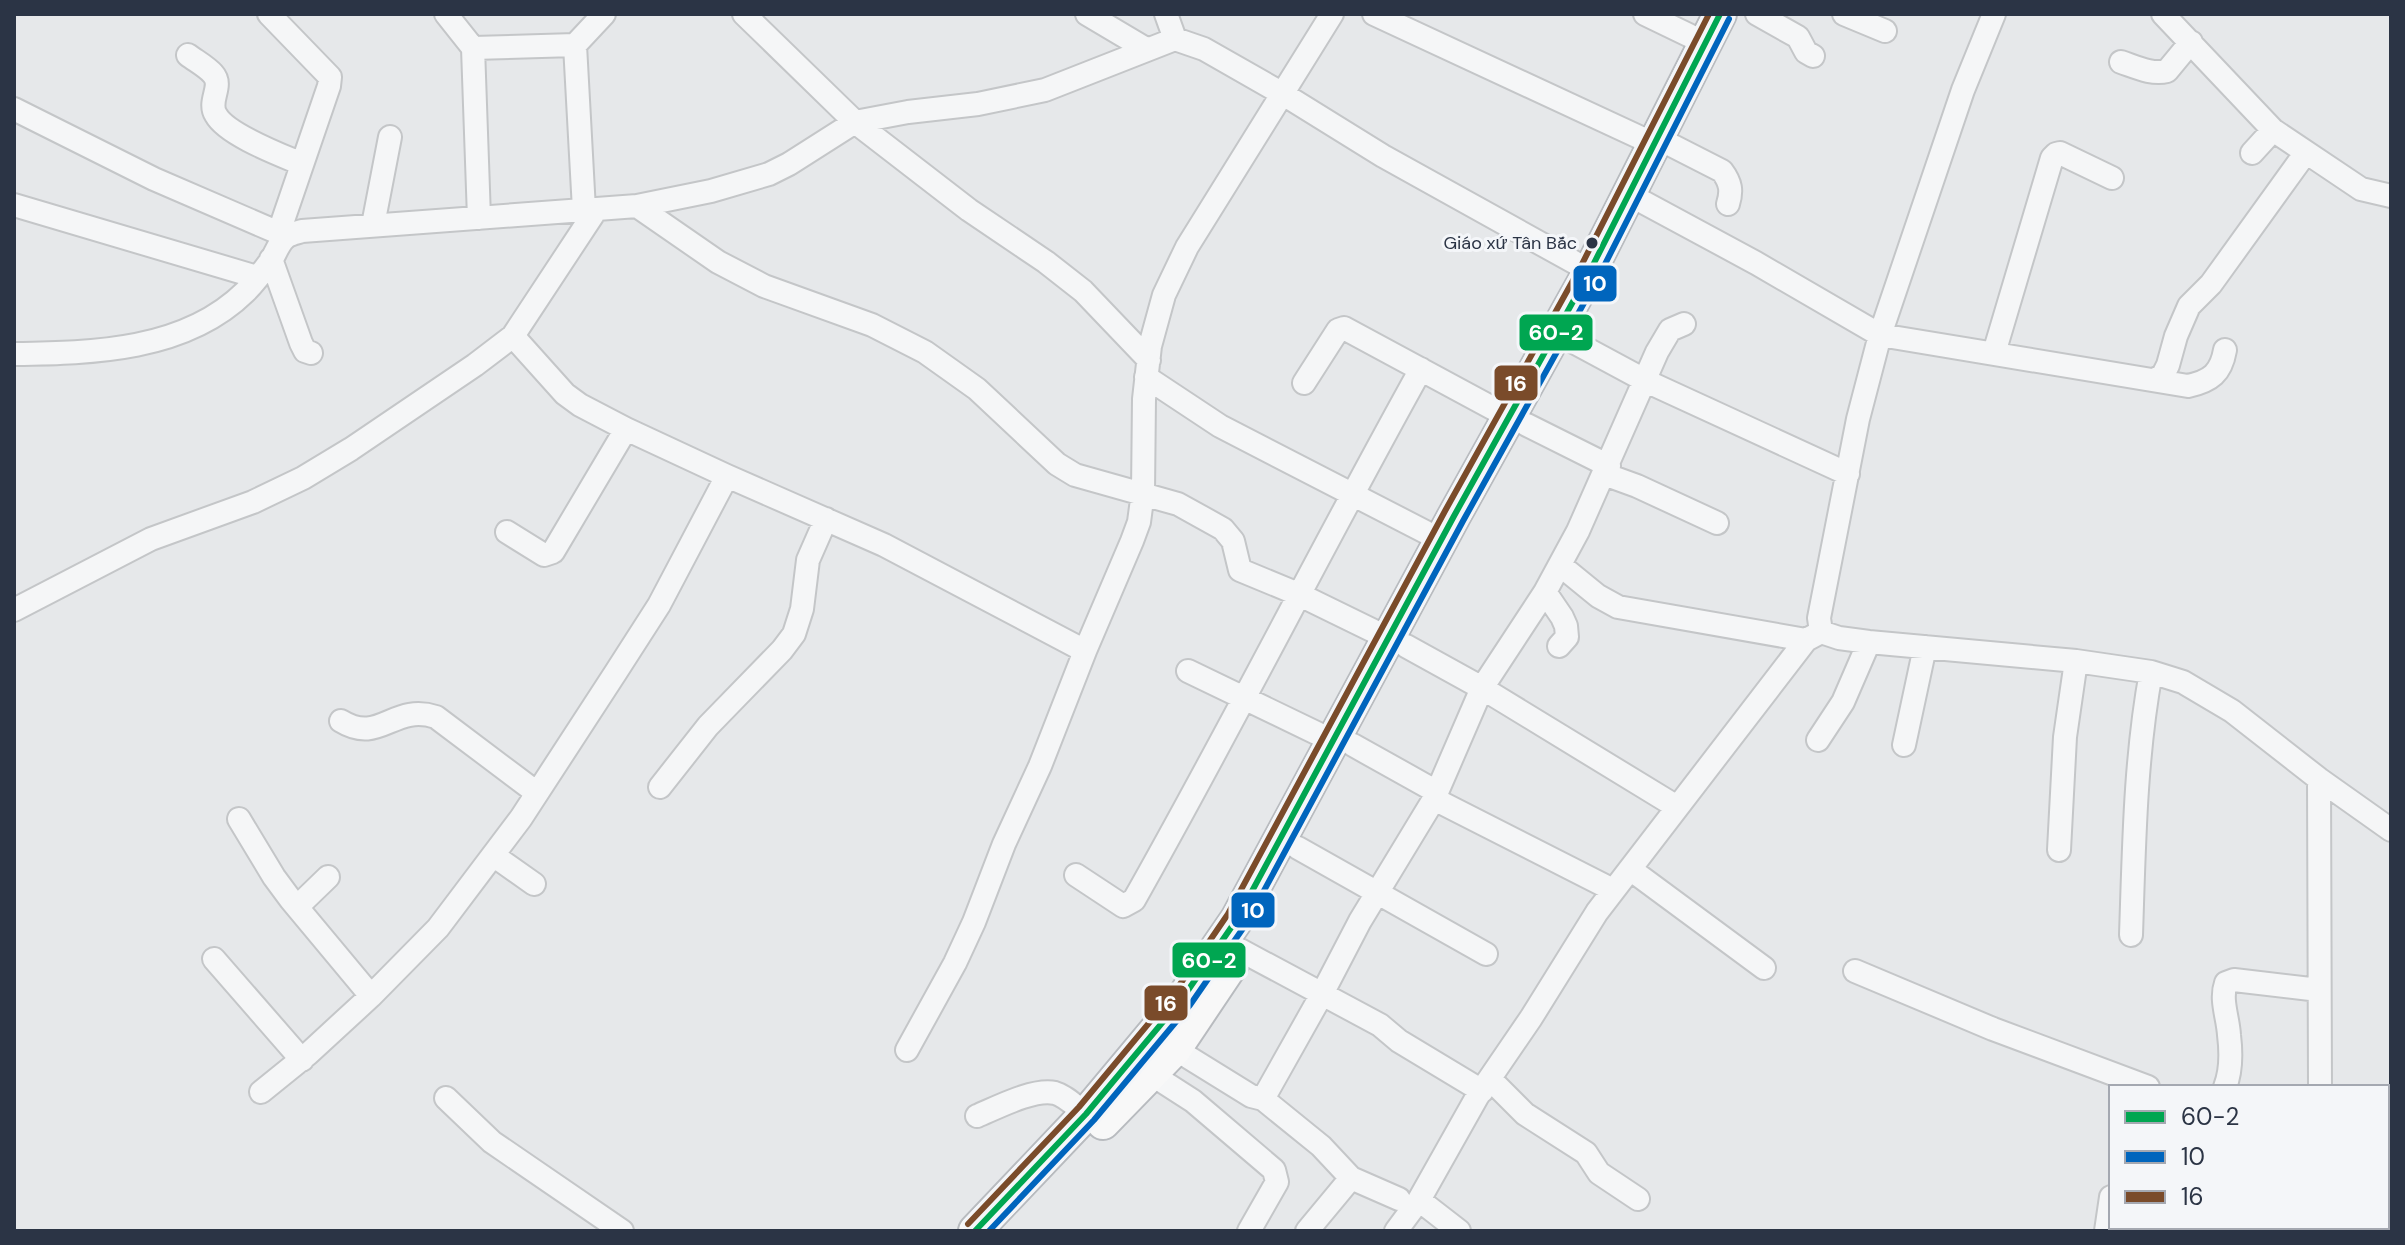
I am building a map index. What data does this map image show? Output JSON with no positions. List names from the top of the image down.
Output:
{
  "places": ["Giáo xứ Tân Bắc"],
  "lines": ["transit line 60-2", "transit line 16", "transit line 10"],
  "legend": ["60-2", "10", "16"]
}
